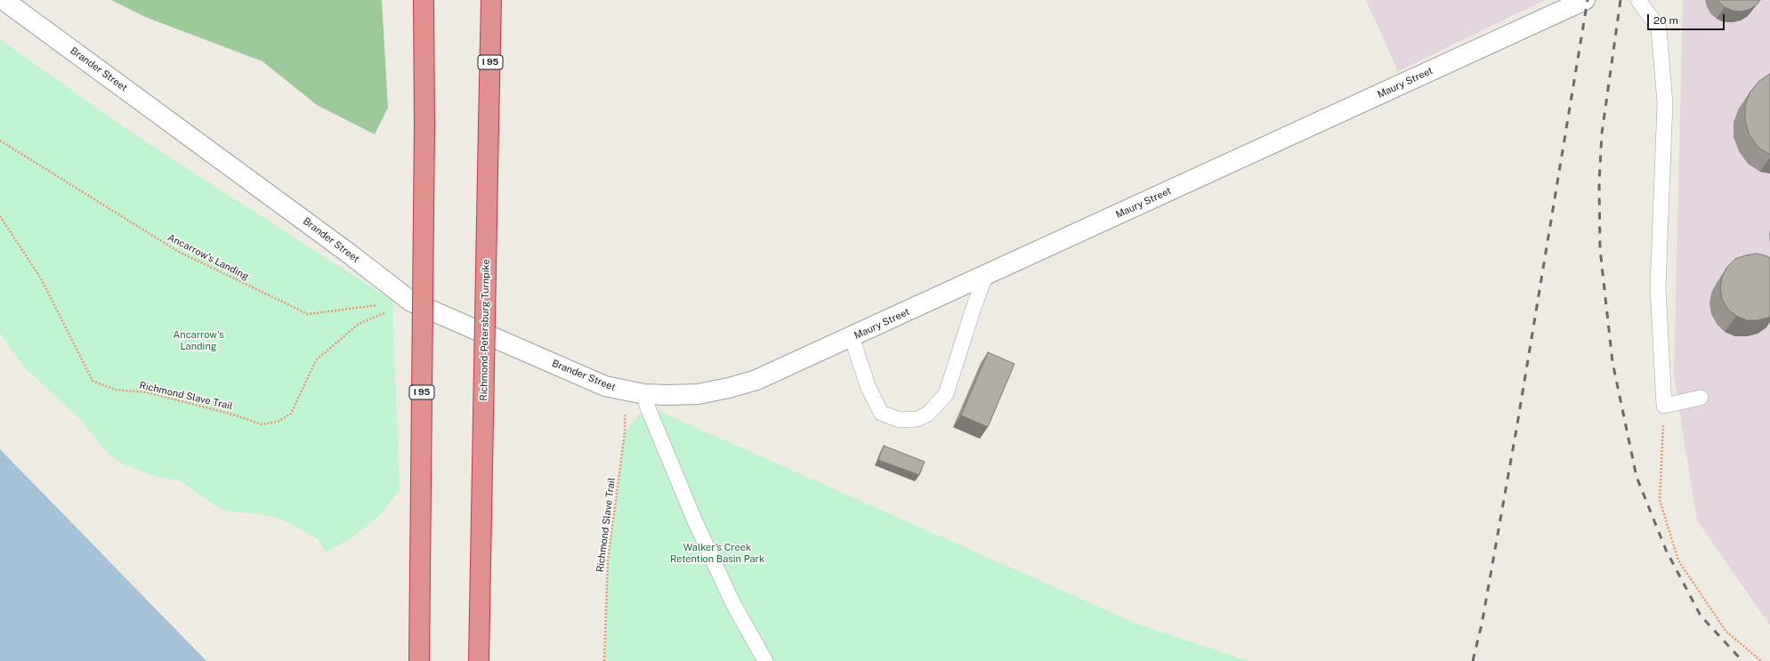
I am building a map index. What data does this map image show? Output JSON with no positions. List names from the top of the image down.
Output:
{
  "streets": {
    "highway": ["I 95", "Richmond-Petersburg Turnpike"],
    "street": ["Brander Street", "Maury Street"],
    "path": ["Ancarrow’s Landing", "Richmond Slave Trail"]
  },
  "crossings": [
    ["Brander Street", "Maury Street"],
    ["Brander Street", "Ancarrow’s Landing"],
    ["Brander Street", "Richmond Slave Trail"],
    ["Ancarrow’s Landing", "Richmond Slave Trail"]
  ],
  "parks": ["Ancarrow's Landing", "Walker's Creek Retention Basin Park"],
  "scale_bar": "20 m"
}
